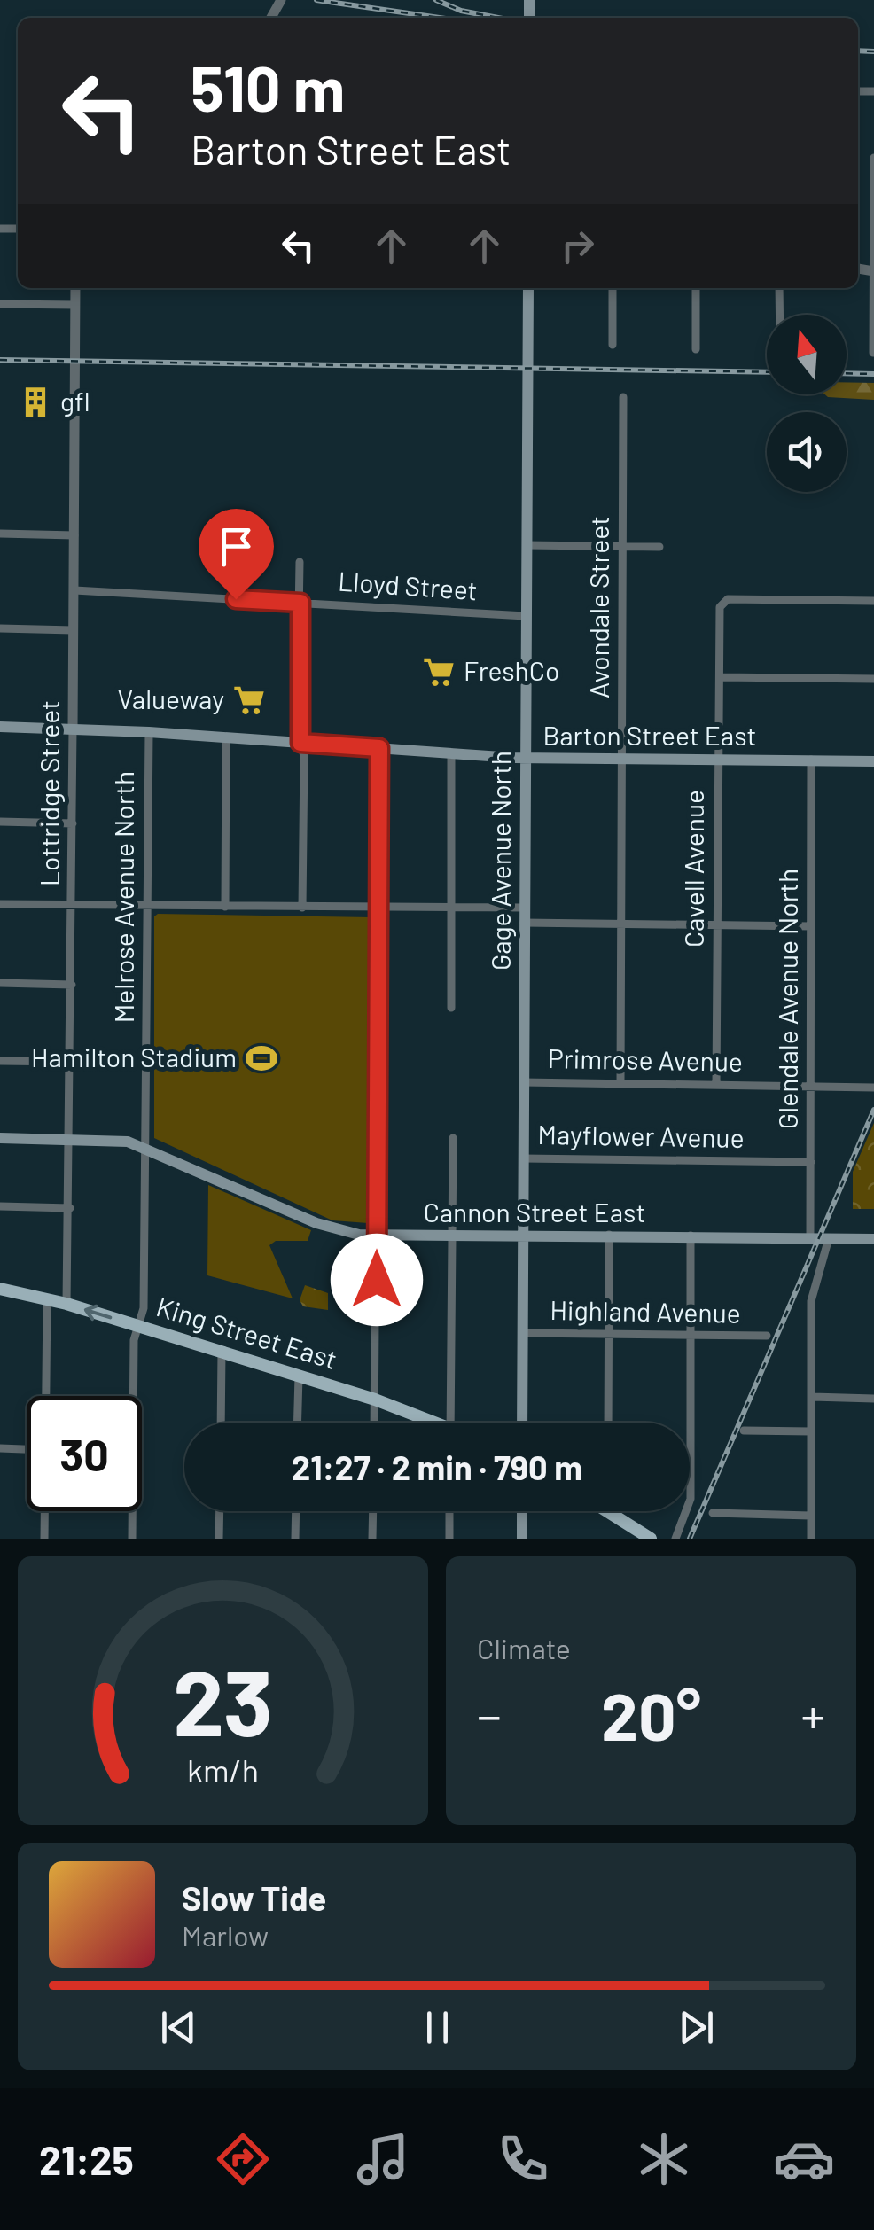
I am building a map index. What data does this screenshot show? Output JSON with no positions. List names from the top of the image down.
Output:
{
  "streets": {
    "main road": [
      "Barton Street East",
      "Gage Avenue North",
      "Cannon Street East",
      "King Street East"
    ],
    "street": [
      "Lloyd Street",
      "Avondale Street",
      "Lottridge Street",
      "Cavell Avenue",
      "Melrose Avenue North",
      "Glendale Avenue North",
      "Primrose Avenue",
      "Mayflower Avenue",
      "Highland Avenue"
    ]
  },
  "crossings": [
    ["Lloyd Street", "Lottridge Street"],
    ["Lloyd Street", "Gage Avenue North"],
    ["Avondale Street", "Barton Street East"],
    ["Avondale Street", "Primrose Avenue"],
    ["Barton Street East", "Lottridge Street"],
    ["Barton Street East", "Gage Avenue North"],
    ["Barton Street East", "Cavell Avenue"],
    ["Barton Street East", "Melrose Avenue North"],
    ["Barton Street East", "Glendale Avenue North"],
    ["Lottridge Street", "Cannon Street East"],
    ["Lottridge Street", "King Street East"],
    ["Gage Avenue North", "Primrose Avenue"],
    ["Gage Avenue North", "Mayflower Avenue"],
    ["Gage Avenue North", "Cannon Street East"],
    ["Gage Avenue North", "Highland Avenue"],
    ["Cavell Avenue", "Primrose Avenue"],
    ["Melrose Avenue North", "Cannon Street East"],
    ["Melrose Avenue North", "King Street East"],
    ["Glendale Avenue North", "Primrose Avenue"],
    ["Glendale Avenue North", "Mayflower Avenue"],
    ["Glendale Avenue North", "Cannon Street East"]
  ],
  "places": {
    "building": ["gfl"],
    "supermarket": ["FreshCo", "Valueway"],
    "sports": ["Hamilton Stadium"]
  },
  "north": "top",
  "page": {
    "turn": ["510 m", "Barton Street East"],
    "limit": "30",
    "trip": "21:27 · 2 min · 790 m",
    "tile": "Climate",
    "heat": ["−", "20°", "+"],
    "song": ["Slow Tide", "Marlow"],
    "tabs": "21:25",
    "gauge": ["23", "km/h"]
  }
}
